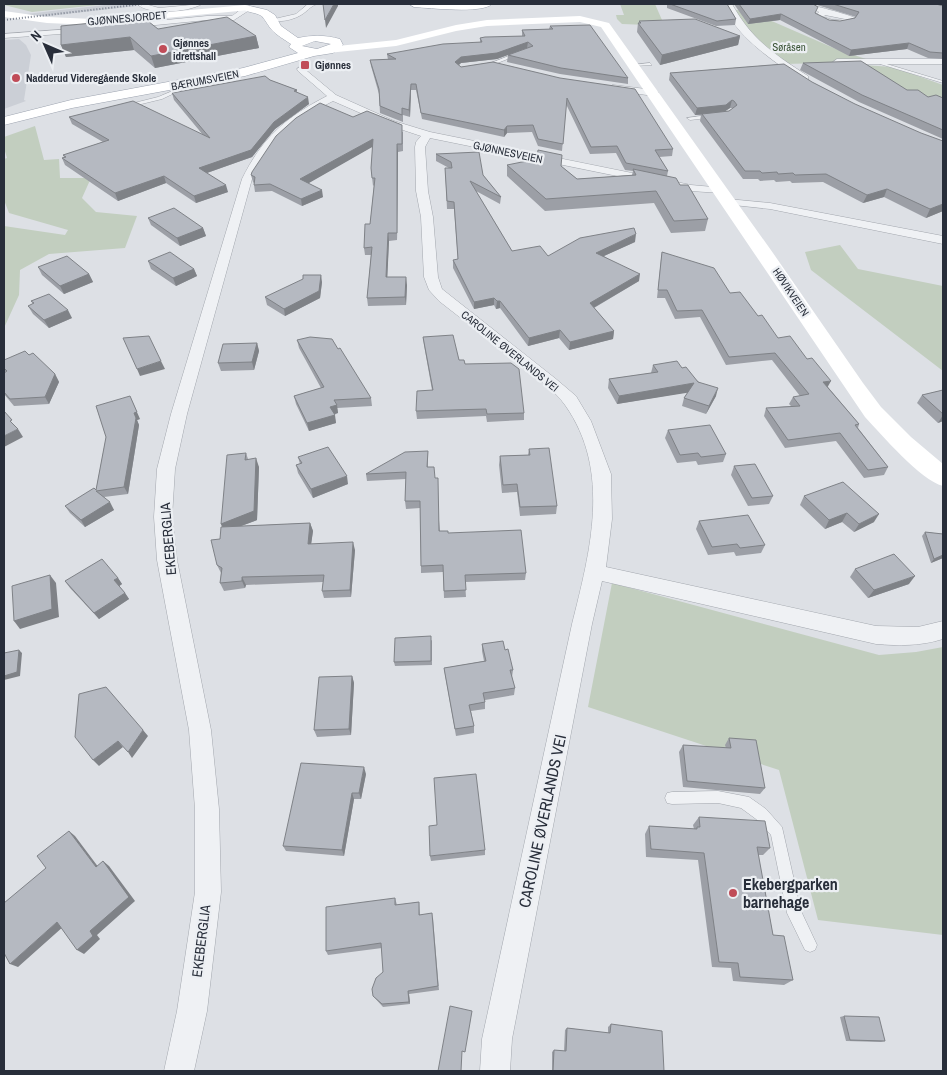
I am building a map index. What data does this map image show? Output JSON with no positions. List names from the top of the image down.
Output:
{
  "streets": {
    "main road": ["GJØNNESJORDET", "BÆRUMSVEIEN", "HØVIKVEIEN"],
    "street": ["GJØNNESVEIEN", "CAROLINE ØVERLANDS VEI", "EKEBERGLIA"]
  },
  "crossings": [
    ["GJØNNESVEIEN", "HØVIKVEIEN"],
    ["GJØNNESVEIEN", "CAROLINE ØVERLANDS VEI"]
  ],
  "parks": ["Søråsen"],
  "places": {
    "other": ["Gjønnes idrettshall", "Nadderud Videregående Skole", "Ekebergparken barnehage"],
    "transit": ["Gjønnes"]
  },
  "north": "top left"
}
